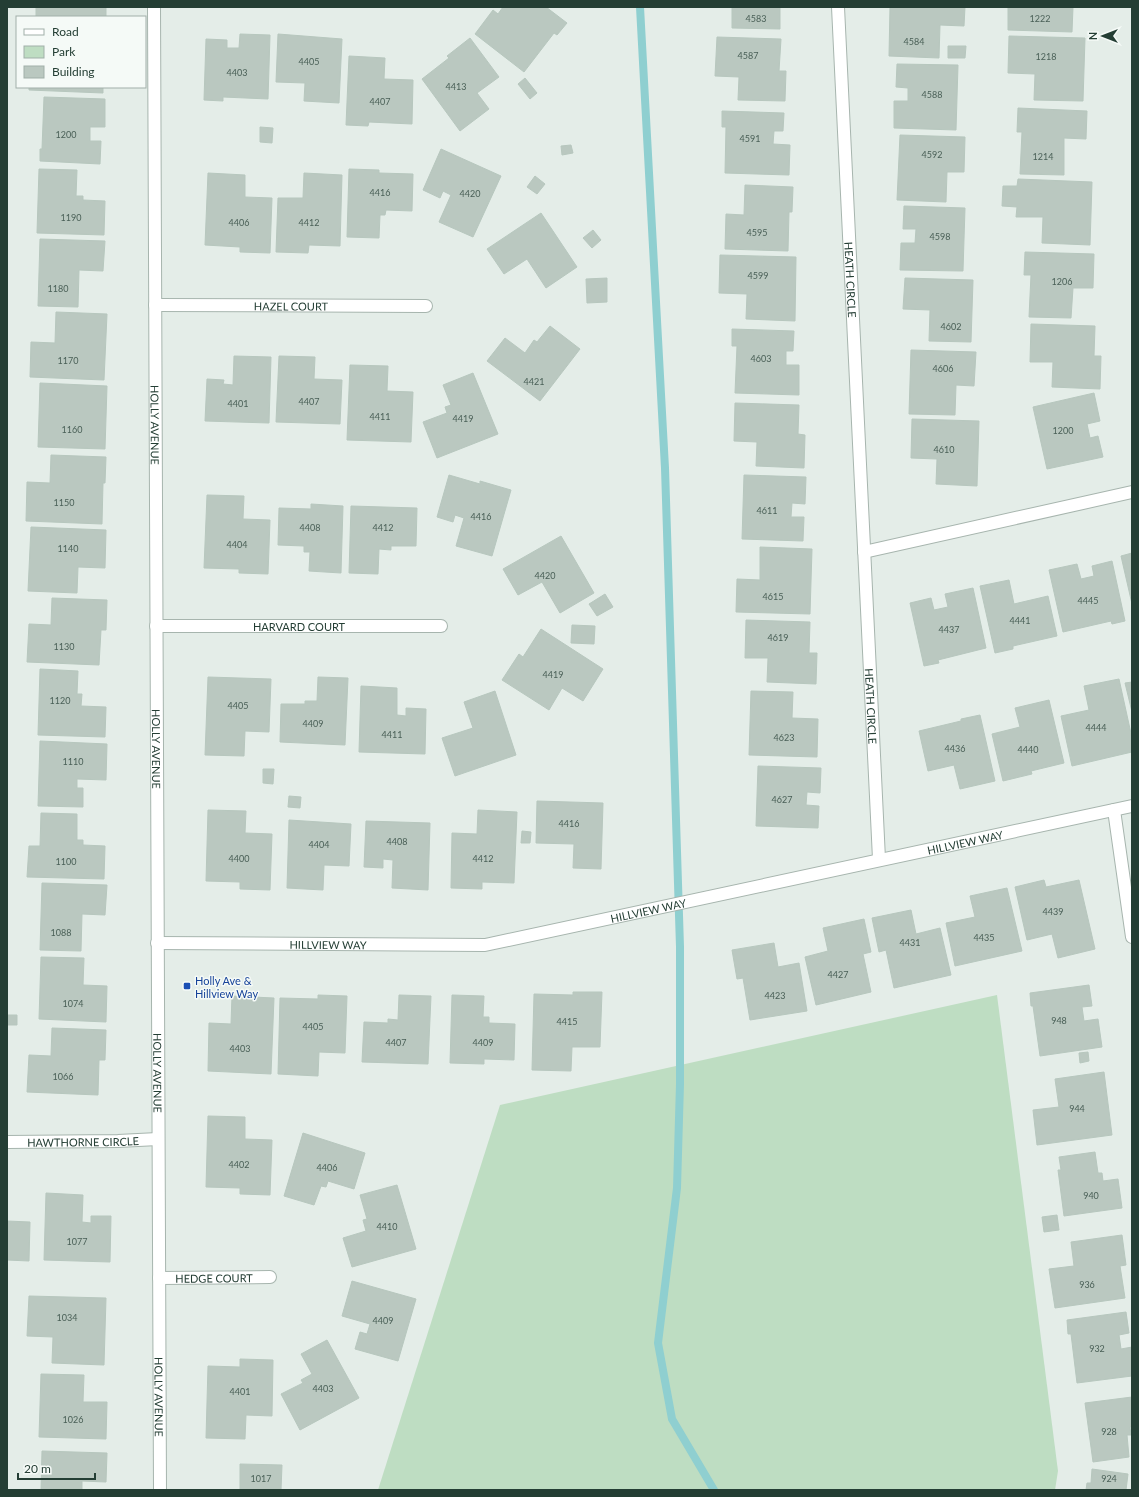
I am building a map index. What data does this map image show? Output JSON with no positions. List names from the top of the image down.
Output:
{
  "streets": {
    "street": [
      "HEATH CIRCLE",
      "HAZEL COURT",
      "HOLLY AVENUE",
      "HARVARD COURT",
      "HILLVIEW WAY",
      "HAWTHORNE CIRCLE",
      "HEDGE COURT"
    ]
  },
  "crossings": [
    ["HEATH CIRCLE", "HILLVIEW WAY"],
    ["HAZEL COURT", "HOLLY AVENUE"],
    ["HOLLY AVENUE", "HARVARD COURT"],
    ["HOLLY AVENUE", "HILLVIEW WAY"],
    ["HOLLY AVENUE", "HAWTHORNE CIRCLE"],
    ["HOLLY AVENUE", "HEDGE COURT"]
  ],
  "places": {
    "transit": ["Holly Ave & Hillview Way"]
  },
  "house_numbers": [
    "4583",
    "1222",
    "4584",
    "4587",
    "1218",
    "4405",
    "4403",
    "4413",
    "4588",
    "4407",
    "1200",
    "4591",
    "4592",
    "1214",
    "4416",
    "4420",
    "1190",
    "4406",
    "4412",
    "4595",
    "4598",
    "4599",
    "1206",
    "1180",
    "4602",
    "4603",
    "1170",
    "4606",
    "4421",
    "4407",
    "4401",
    "4411",
    "4419",
    "1160",
    "1200",
    "4610",
    "1150",
    "4611",
    "4416",
    "4408",
    "4412",
    "4404",
    "1140",
    "4420",
    "4615",
    "4445",
    "4441",
    "4437",
    "4619",
    "1130",
    "4419",
    "1120",
    "4405",
    "4409",
    "4444",
    "4411",
    "4623",
    "4436",
    "4440",
    "1110",
    "4627",
    "4416",
    "4408",
    "4404",
    "4400",
    "4412",
    "1100",
    "4439",
    "1088",
    "4435",
    "4431",
    "4427",
    "4423",
    "1074",
    "948",
    "4415",
    "4405",
    "4407",
    "4409",
    "4403",
    "1066",
    "944",
    "4402",
    "4406",
    "940",
    "4410",
    "1077",
    "936",
    "1034",
    "4409",
    "932",
    "4403",
    "4401",
    "1026",
    "928",
    "1017",
    "924"
  ],
  "legend": ["Road", "Park", "Building"],
  "scale_bar": "20 m",
  "north": "left"
}
